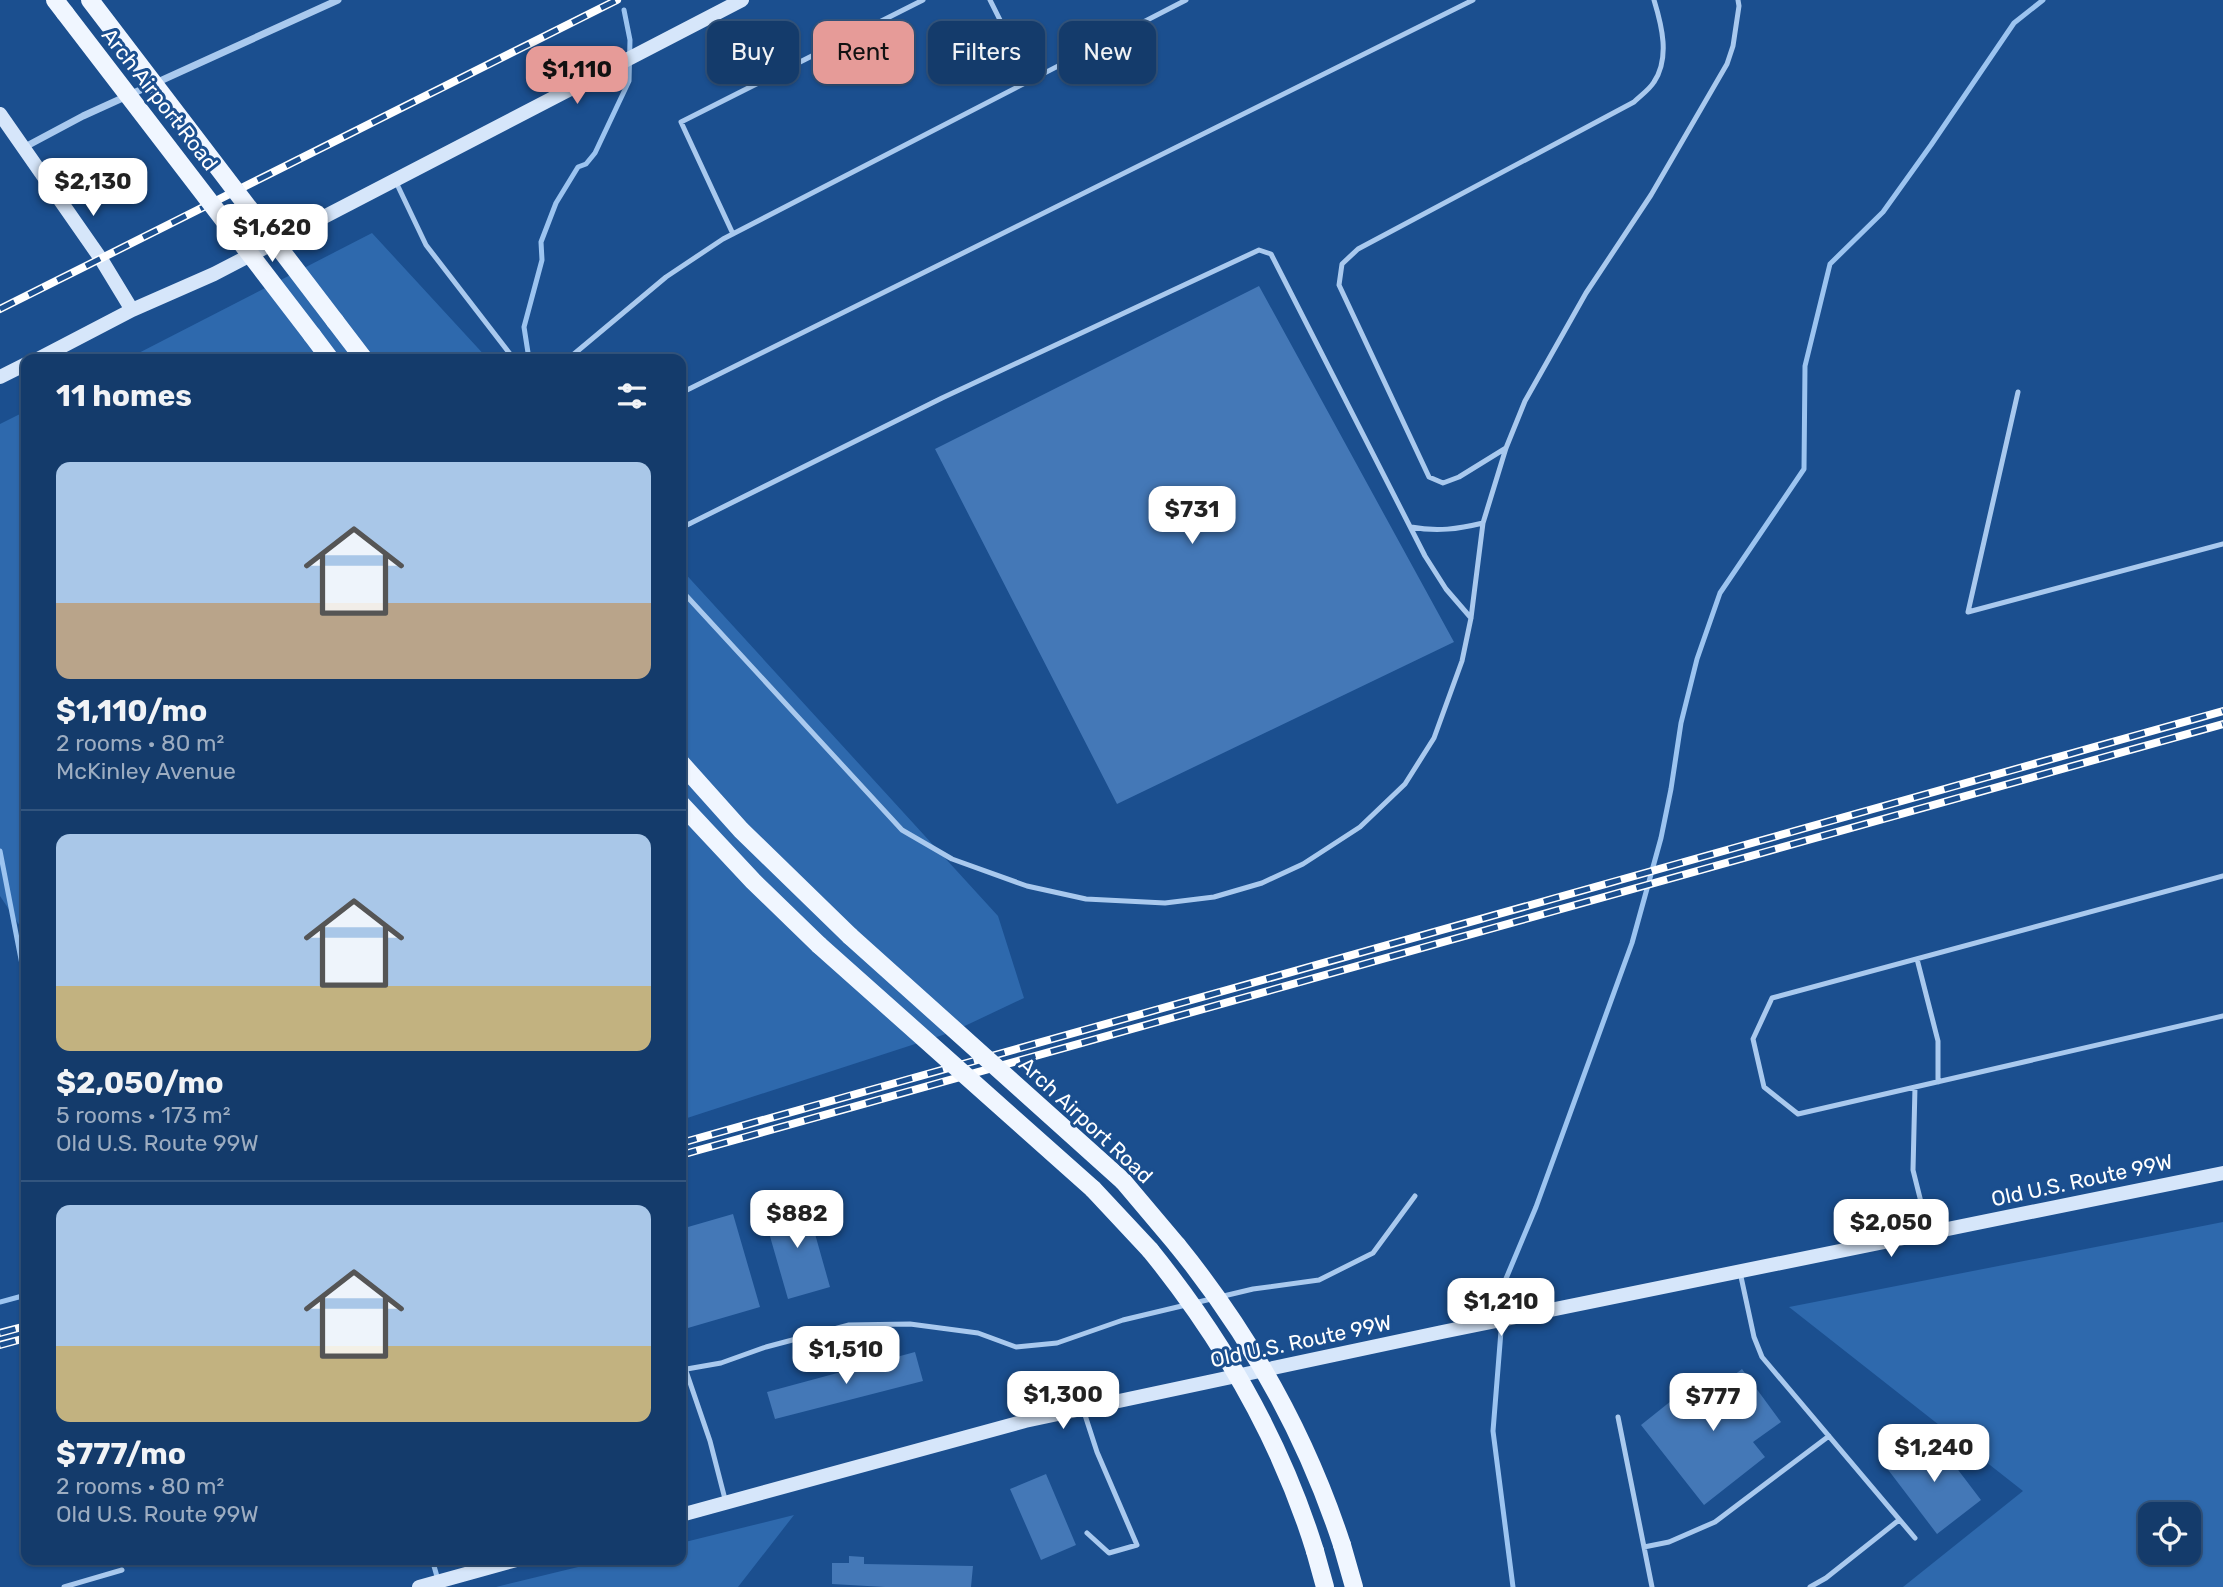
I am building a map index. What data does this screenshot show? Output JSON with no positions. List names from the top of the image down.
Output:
{
  "streets": {
    "main road": ["Arch Airport Road", "Old U.S. Route 99W"]
  },
  "page": {
    "chip": [
      "Buy",
      "Rent",
      "Filters",
      "New"
    ],
    "price": [
      "$1,110",
      "$2,130",
      "$1,620",
      "$731",
      "$882",
      "$2,050",
      "$1,210",
      "$1,510",
      "$1,300",
      "$777",
      "$1,240"
    ],
    "heading": "11 homes",
    "list": [
      {
        "name": "$1,110/mo",
        "note": "2 rooms · 80 m² · McKinley Avenue"
      },
      {
        "name": "$2,050/mo",
        "note": "5 rooms · 173 m² · Old U.S. Route 99W"
      },
      {
        "name": "$777/mo",
        "note": "2 rooms · 80 m² · Old U.S. Route 99W"
      }
    ]
  }
}
